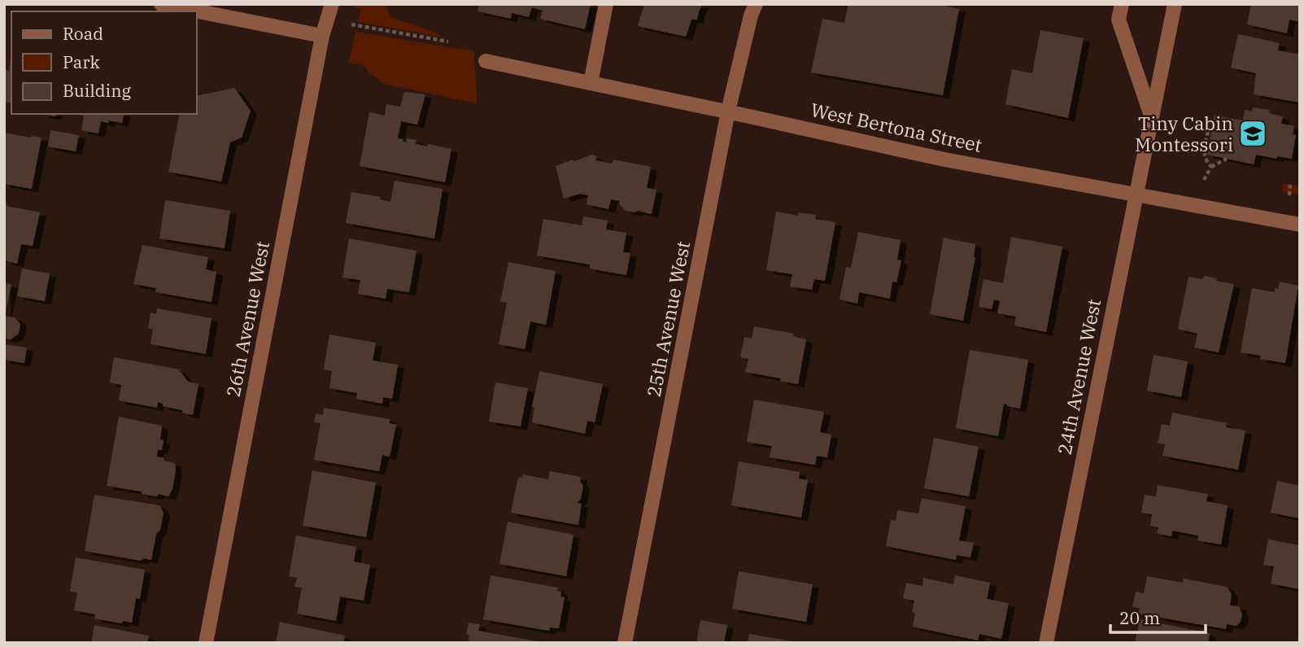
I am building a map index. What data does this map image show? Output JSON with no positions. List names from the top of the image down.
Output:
{
  "streets": {
    "street": [
      "West Bertona Street",
      "26th Avenue West",
      "25th Avenue West",
      "24th Avenue West"
    ]
  },
  "crossings": [
    ["West Bertona Street", "25th Avenue West"],
    ["West Bertona Street", "24th Avenue West"]
  ],
  "places": {
    "school or university": ["Tiny Cabin Montessori"]
  },
  "legend": ["Road", "Park", "Building"],
  "scale_bar": "20 m"
}
